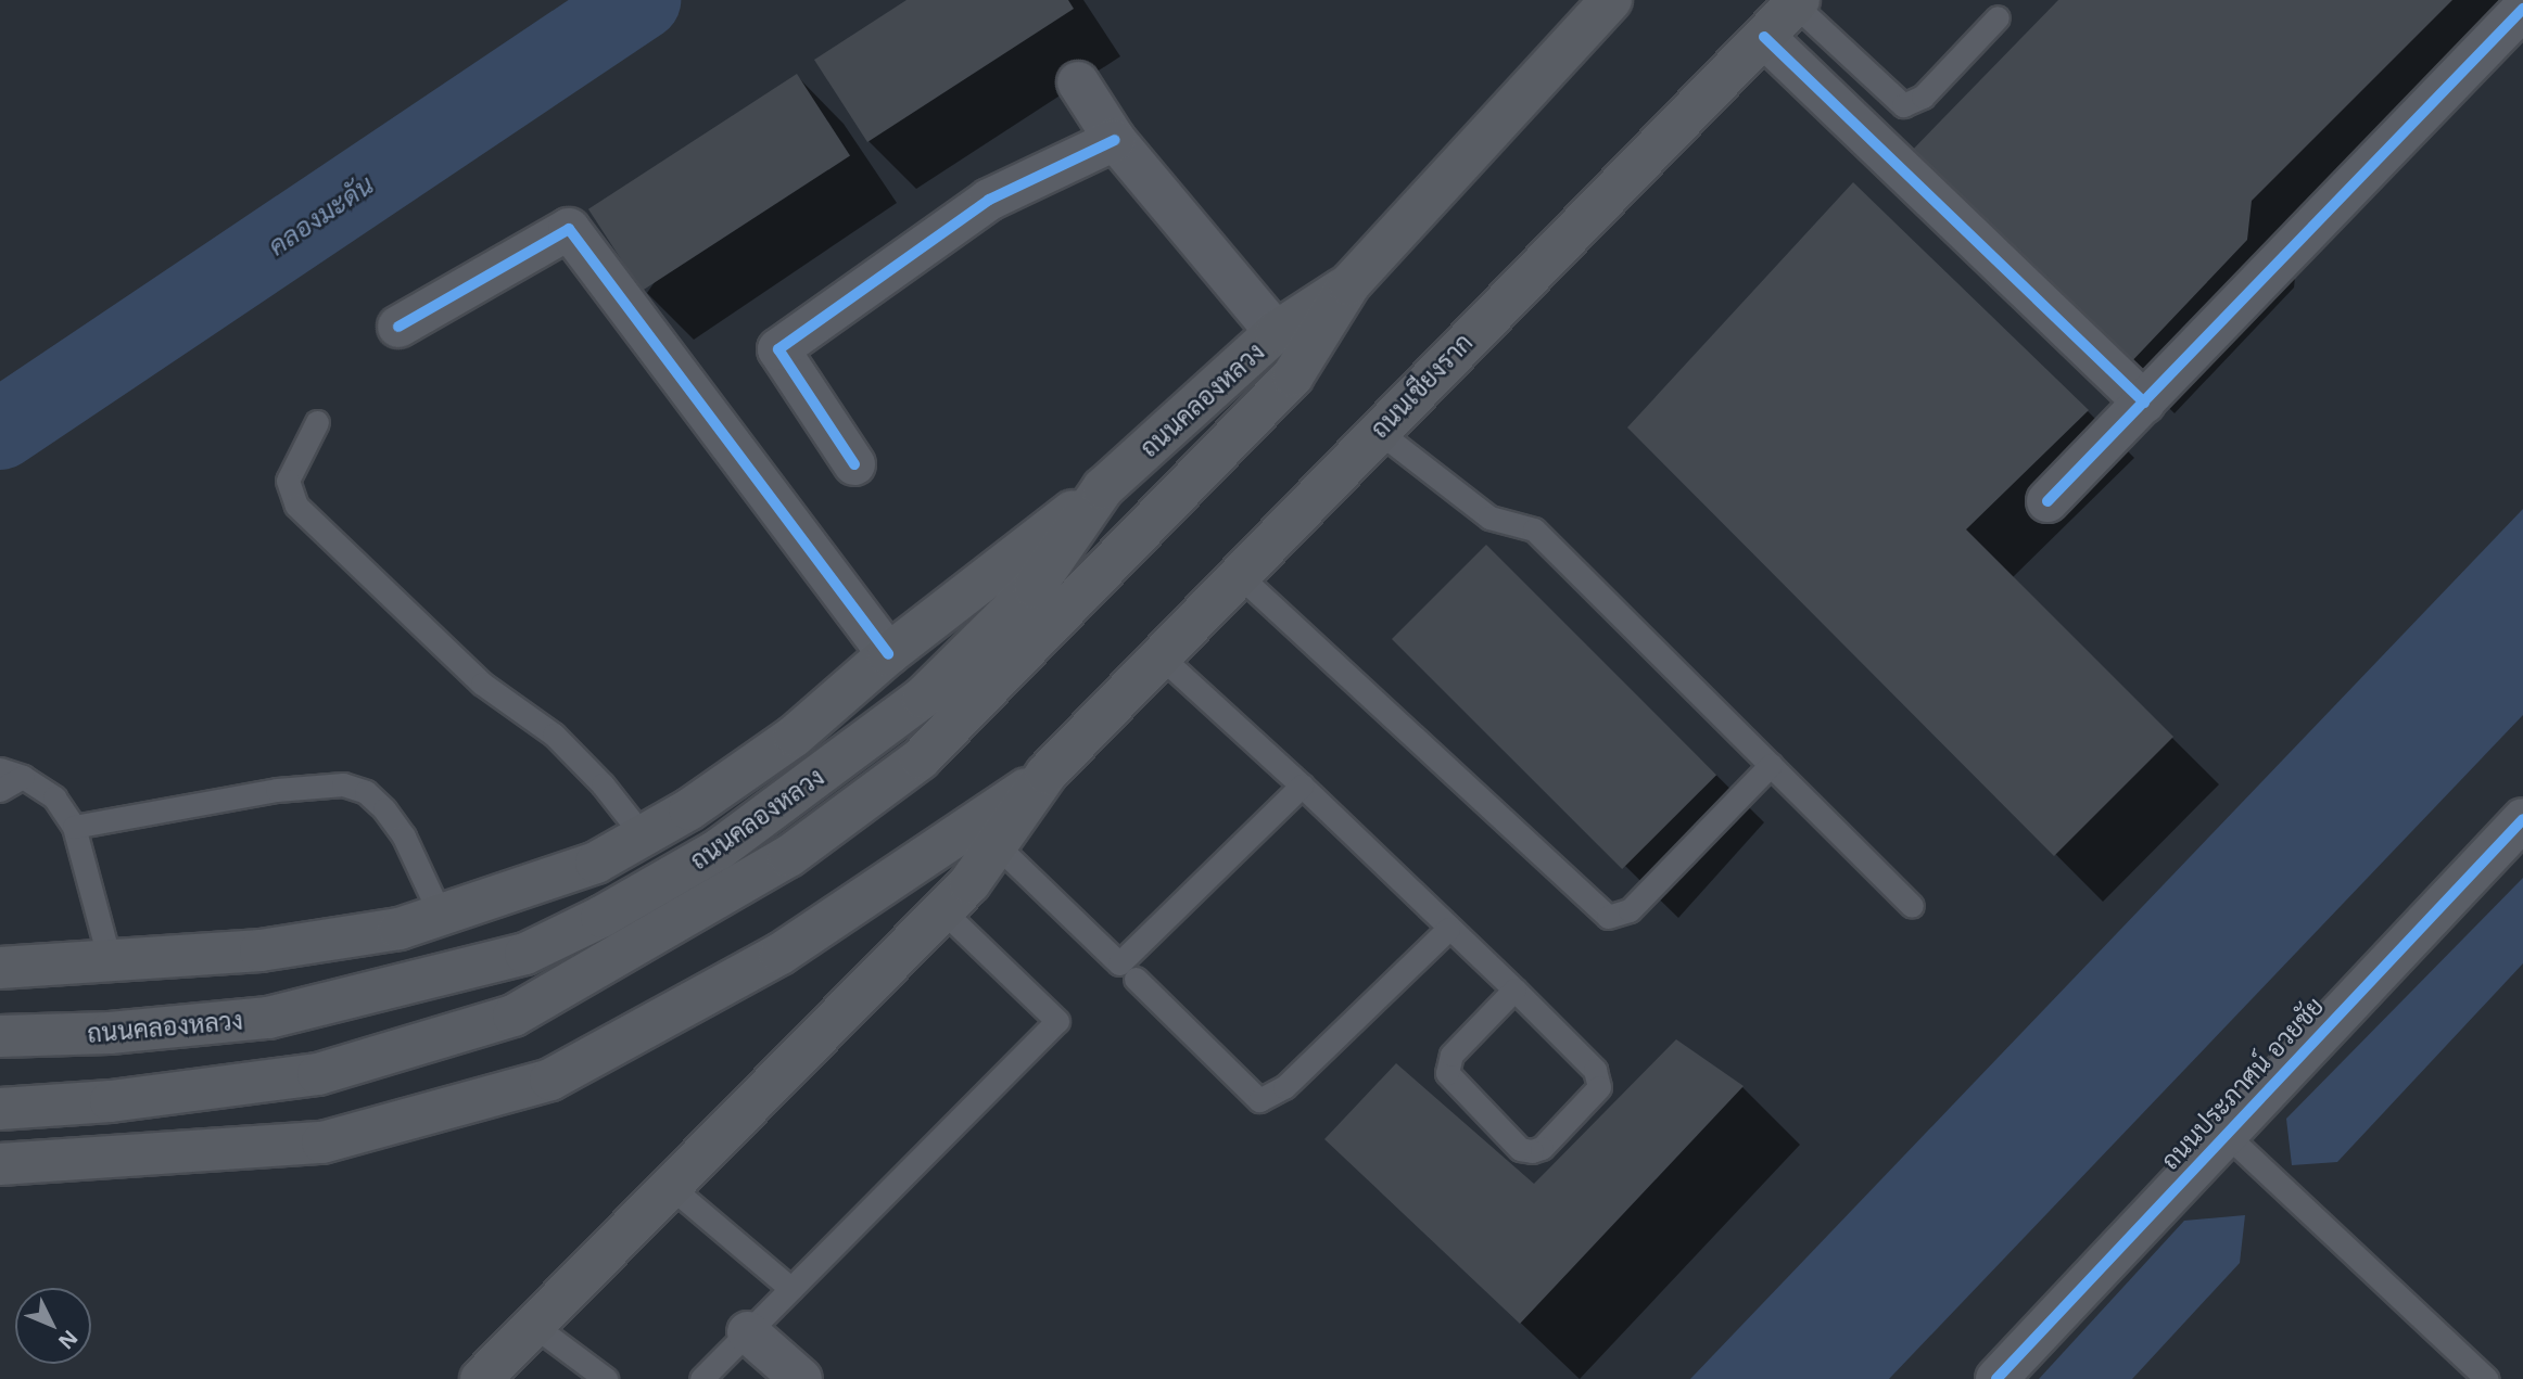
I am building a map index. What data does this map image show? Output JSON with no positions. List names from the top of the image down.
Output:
{
  "streets": {
    "main road": ["ถนนเชียงราก", "ถนนคลองหลวง"],
    "street": ["ถนนประภาศน์ อวยชัย"]
  },
  "water": ["คลองมะดัน"],
  "north": "bottom right"
}
